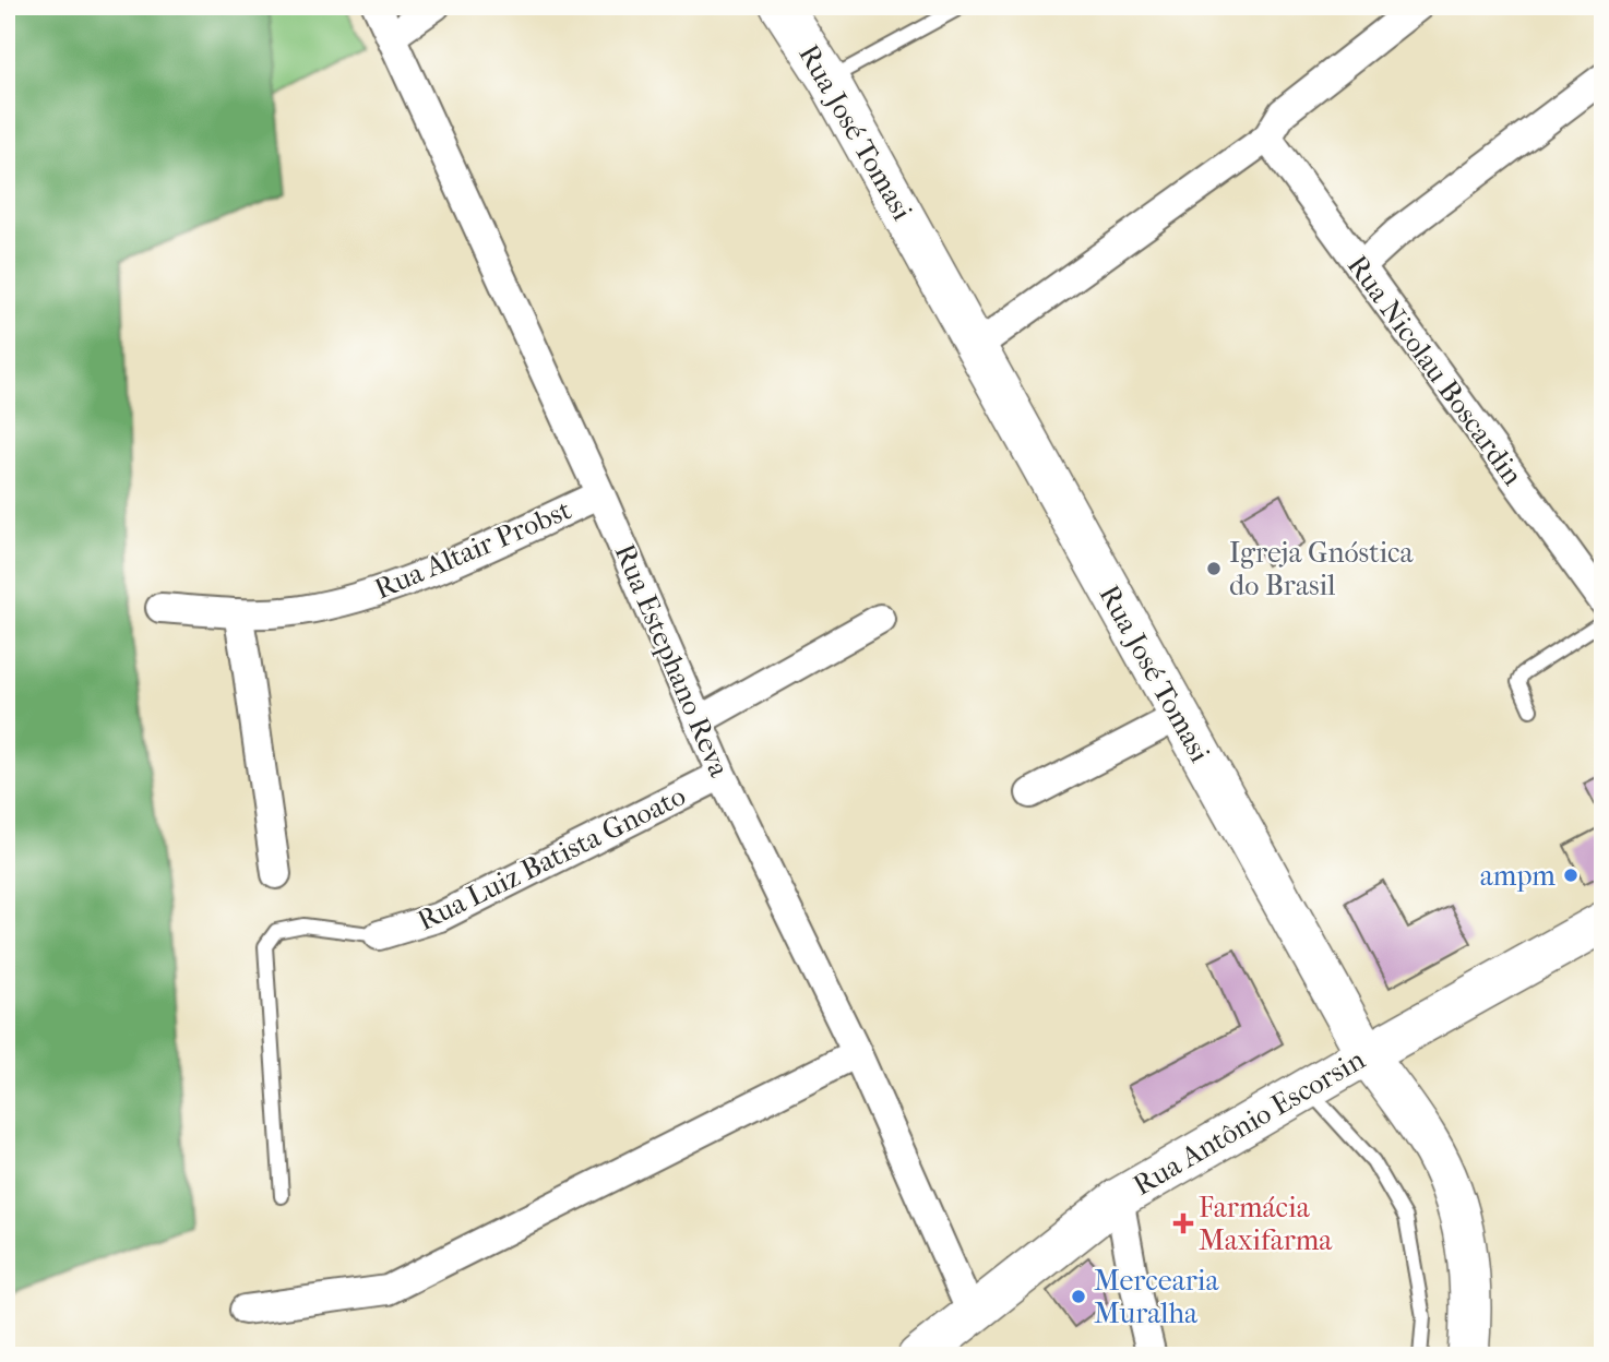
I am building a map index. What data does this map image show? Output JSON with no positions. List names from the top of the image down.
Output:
{
  "streets": {
    "street": [
      "Rua José Tomasi",
      "Rua Nicolau Boscardin",
      "Rua Altair Probst",
      "Rua Estephano Reva",
      "Rua Luiz Batista Gnoato",
      "Rua Antônio Escorsin"
    ]
  },
  "crossings": [
    ["Rua José Tomasi", "Rua Antônio Escorsin"],
    ["Rua Altair Probst", "Rua Estephano Reva"],
    ["Rua Estephano Reva", "Rua Luiz Batista Gnoato"],
    ["Rua Estephano Reva", "Rua Antônio Escorsin"]
  ],
  "places": {
    "other": ["Igreja Gnóstica do Brasil", "ampm", "Mercearia Muralha"],
    "health": ["Farmácia Maxifarma"]
  }
}
